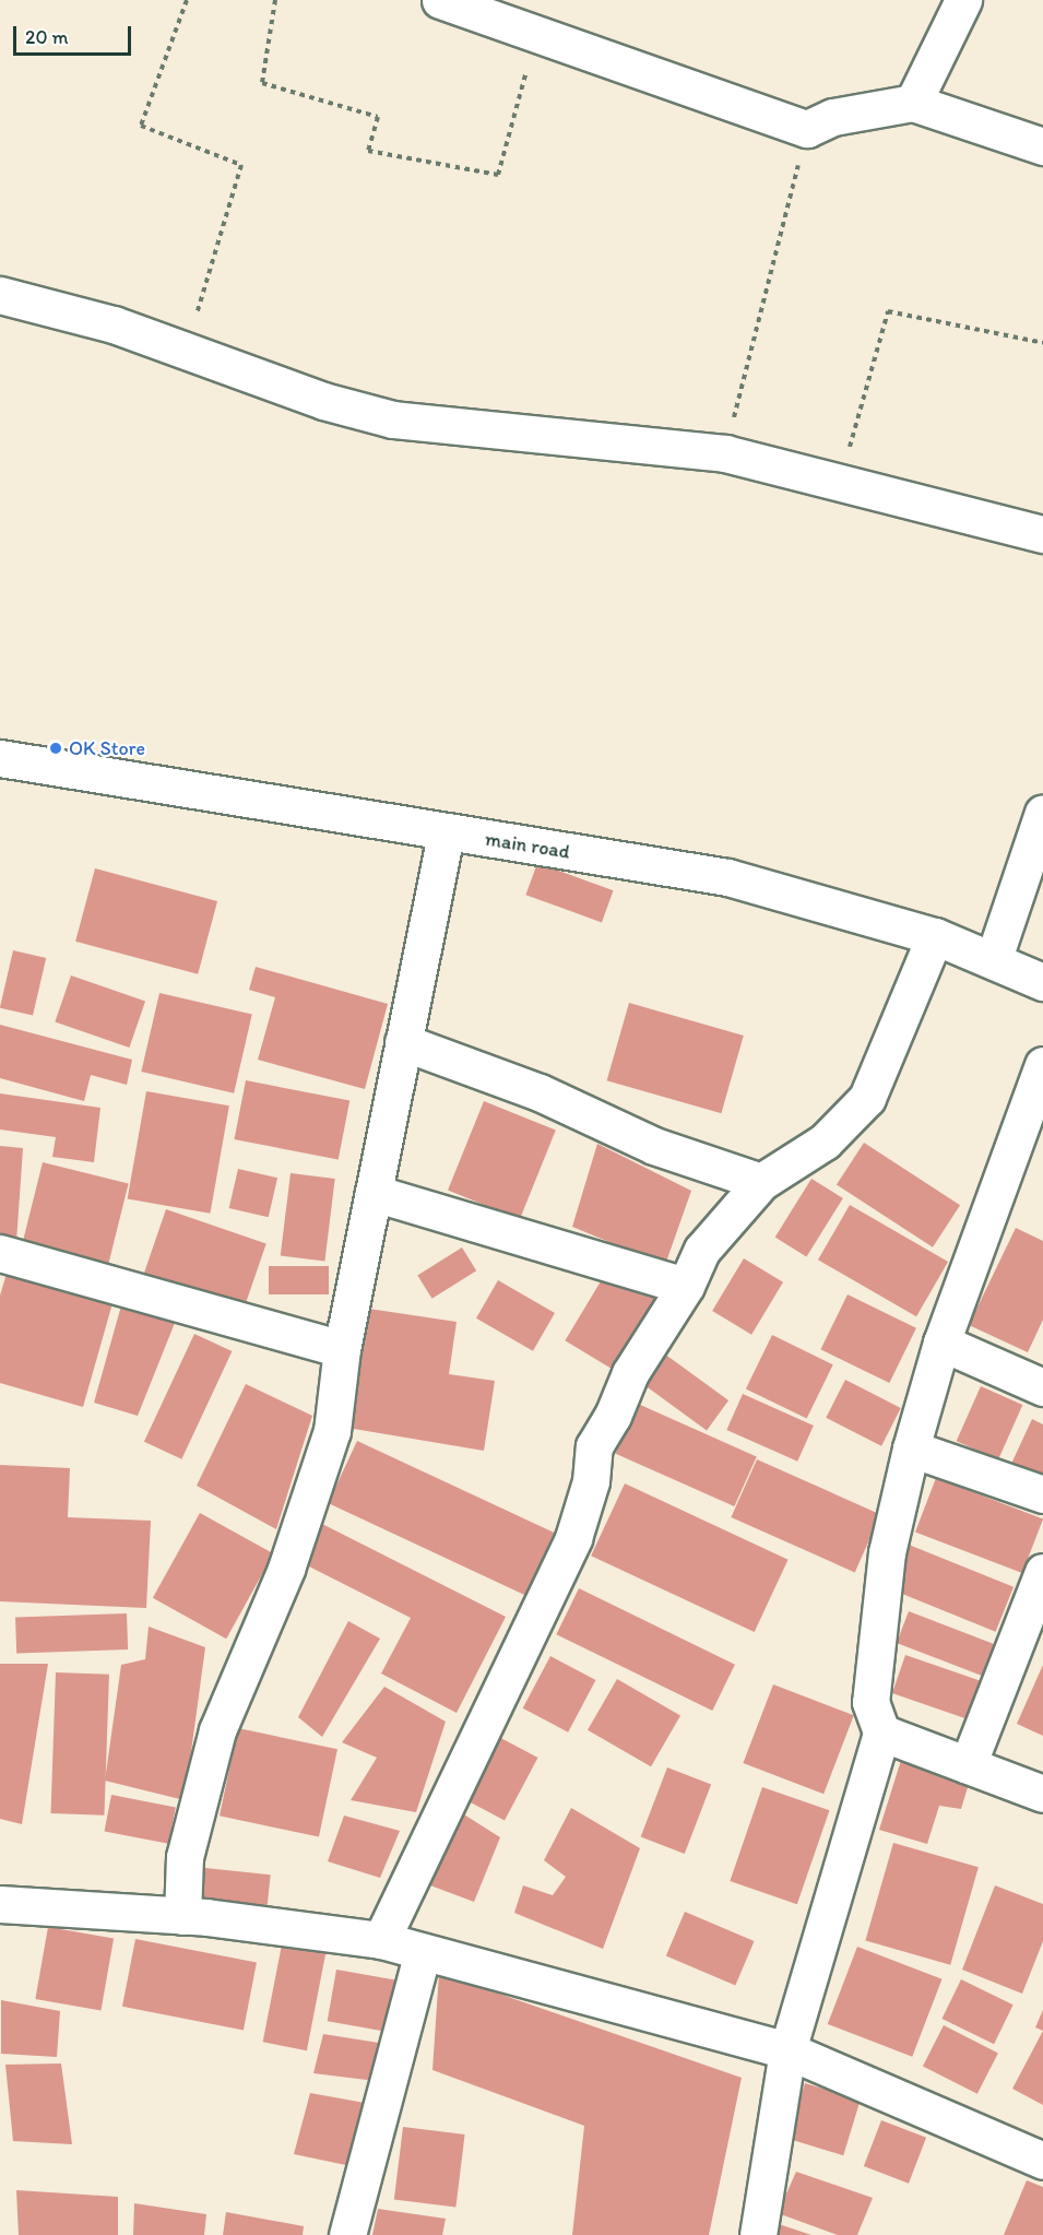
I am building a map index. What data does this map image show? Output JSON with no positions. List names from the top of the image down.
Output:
{
  "streets": {
    "street": ["main road"]
  },
  "places": ["OK Store"],
  "scale_bar": "20 m"
}
